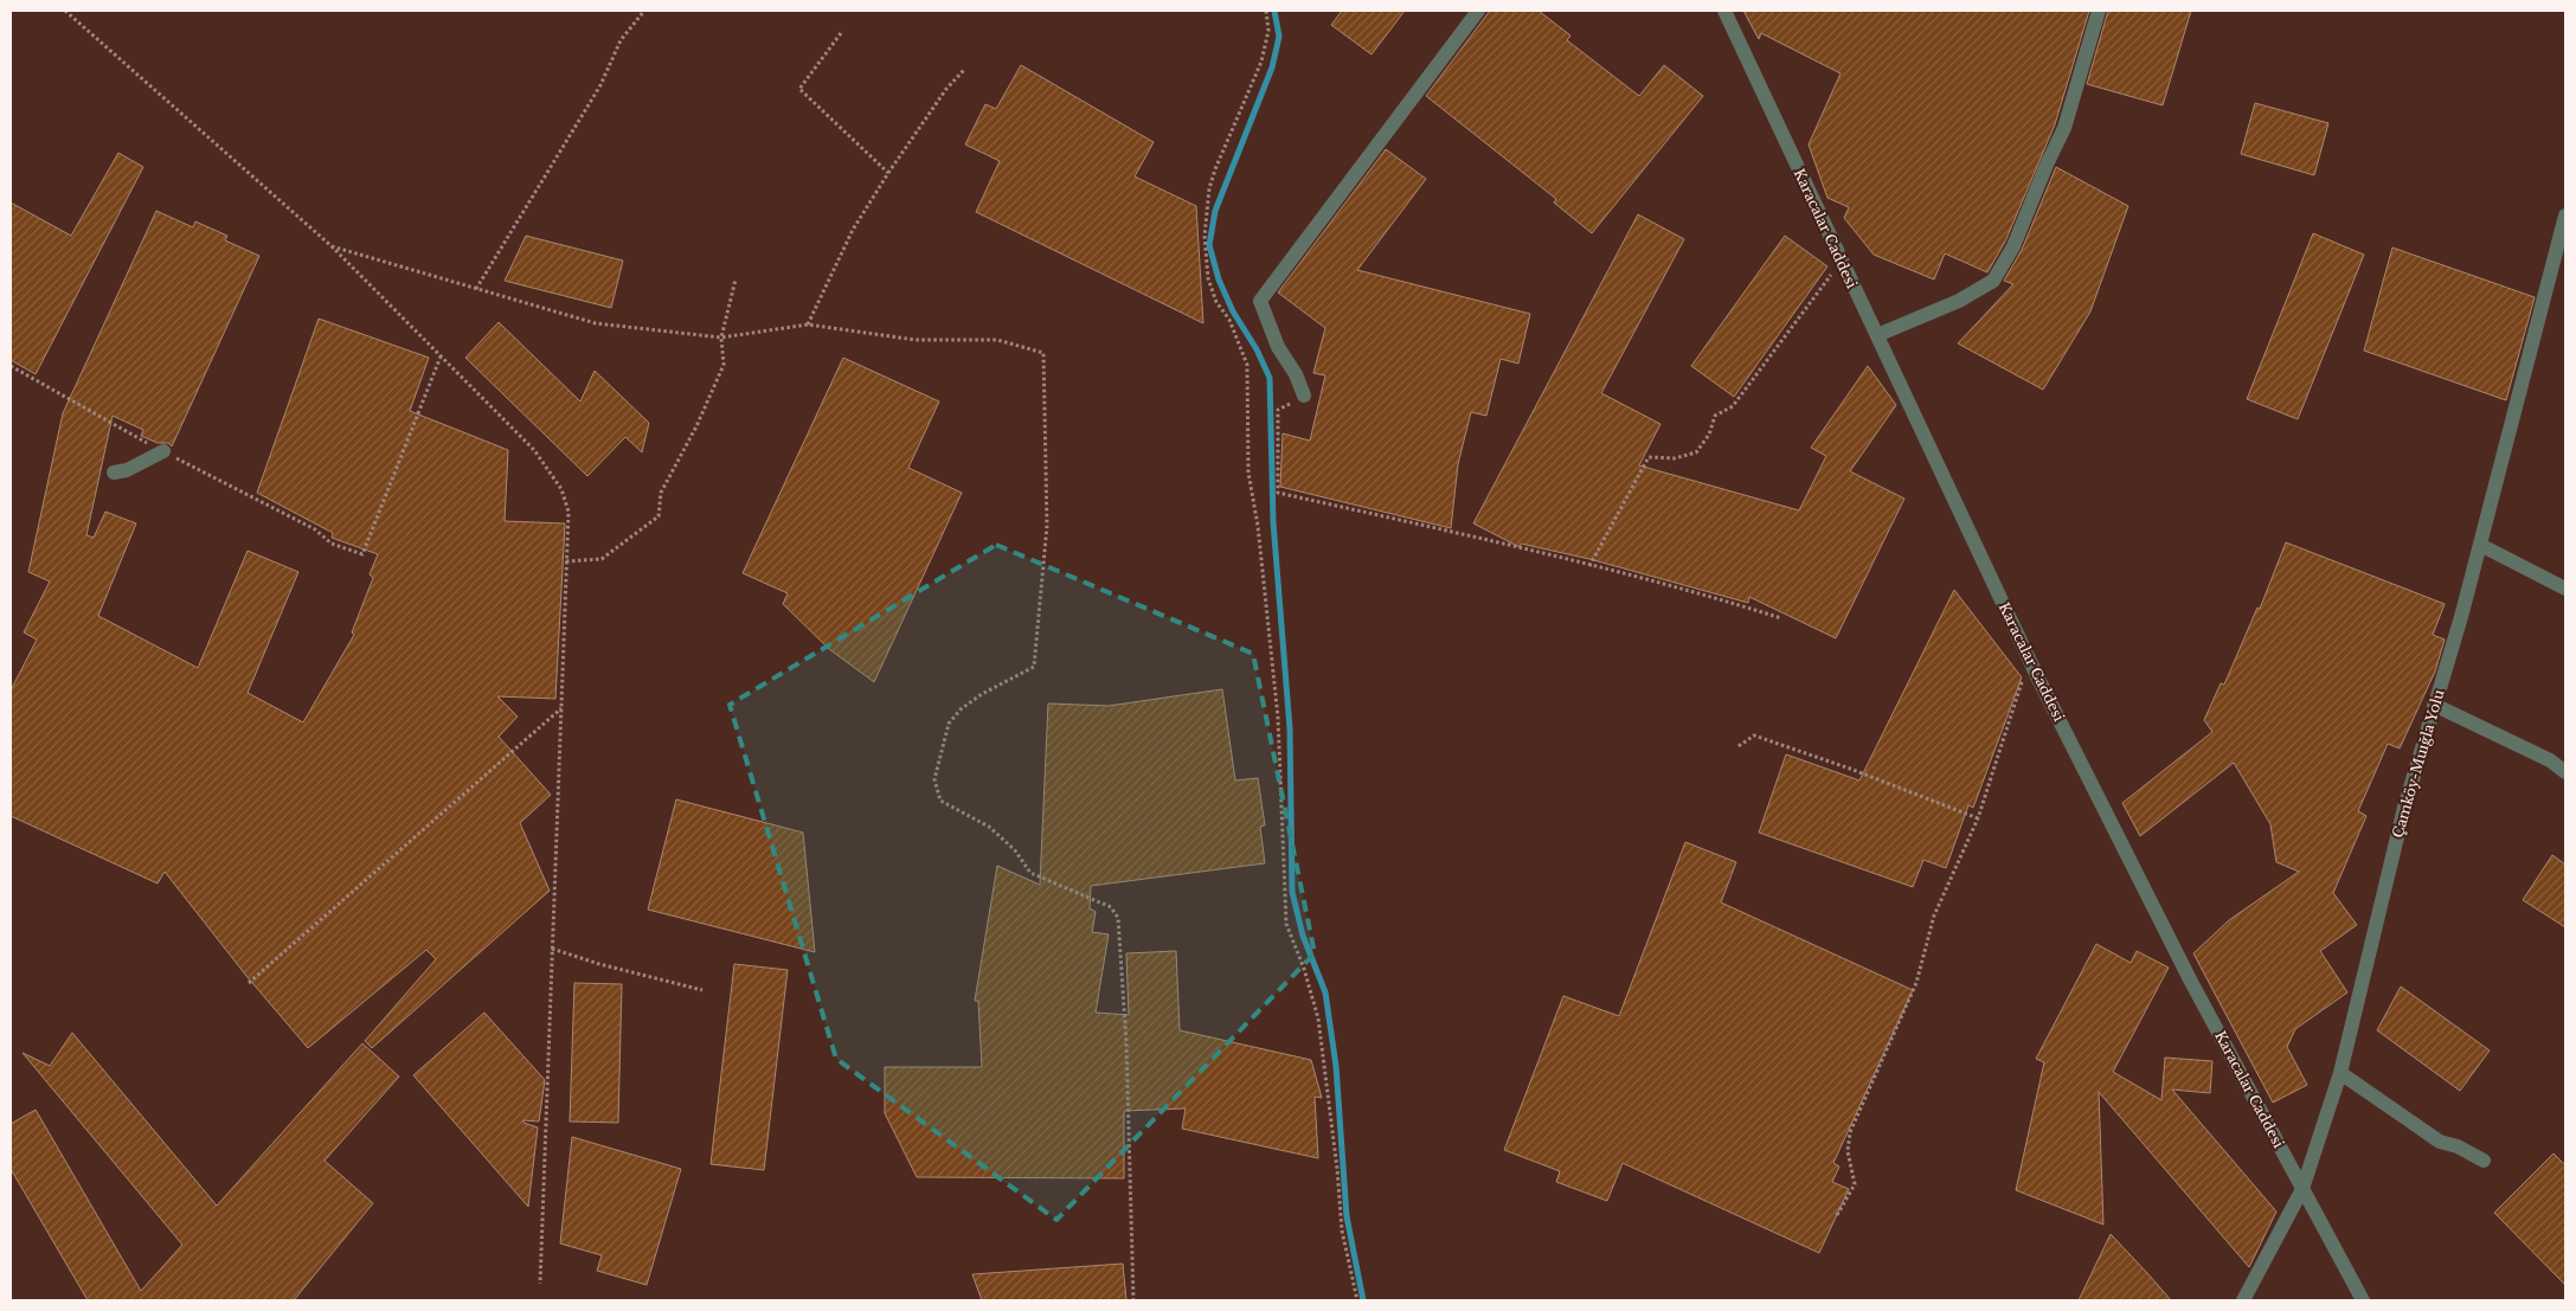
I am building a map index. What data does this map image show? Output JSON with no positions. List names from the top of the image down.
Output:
{
  "streets": {
    "street": ["Karacalar Caddesi", "Çamköy-Muığla Yolu"]
  },
  "crossings": [
    ["Karacalar Caddesi", "Çamköy-Muığla Yolu"]
  ]
}
